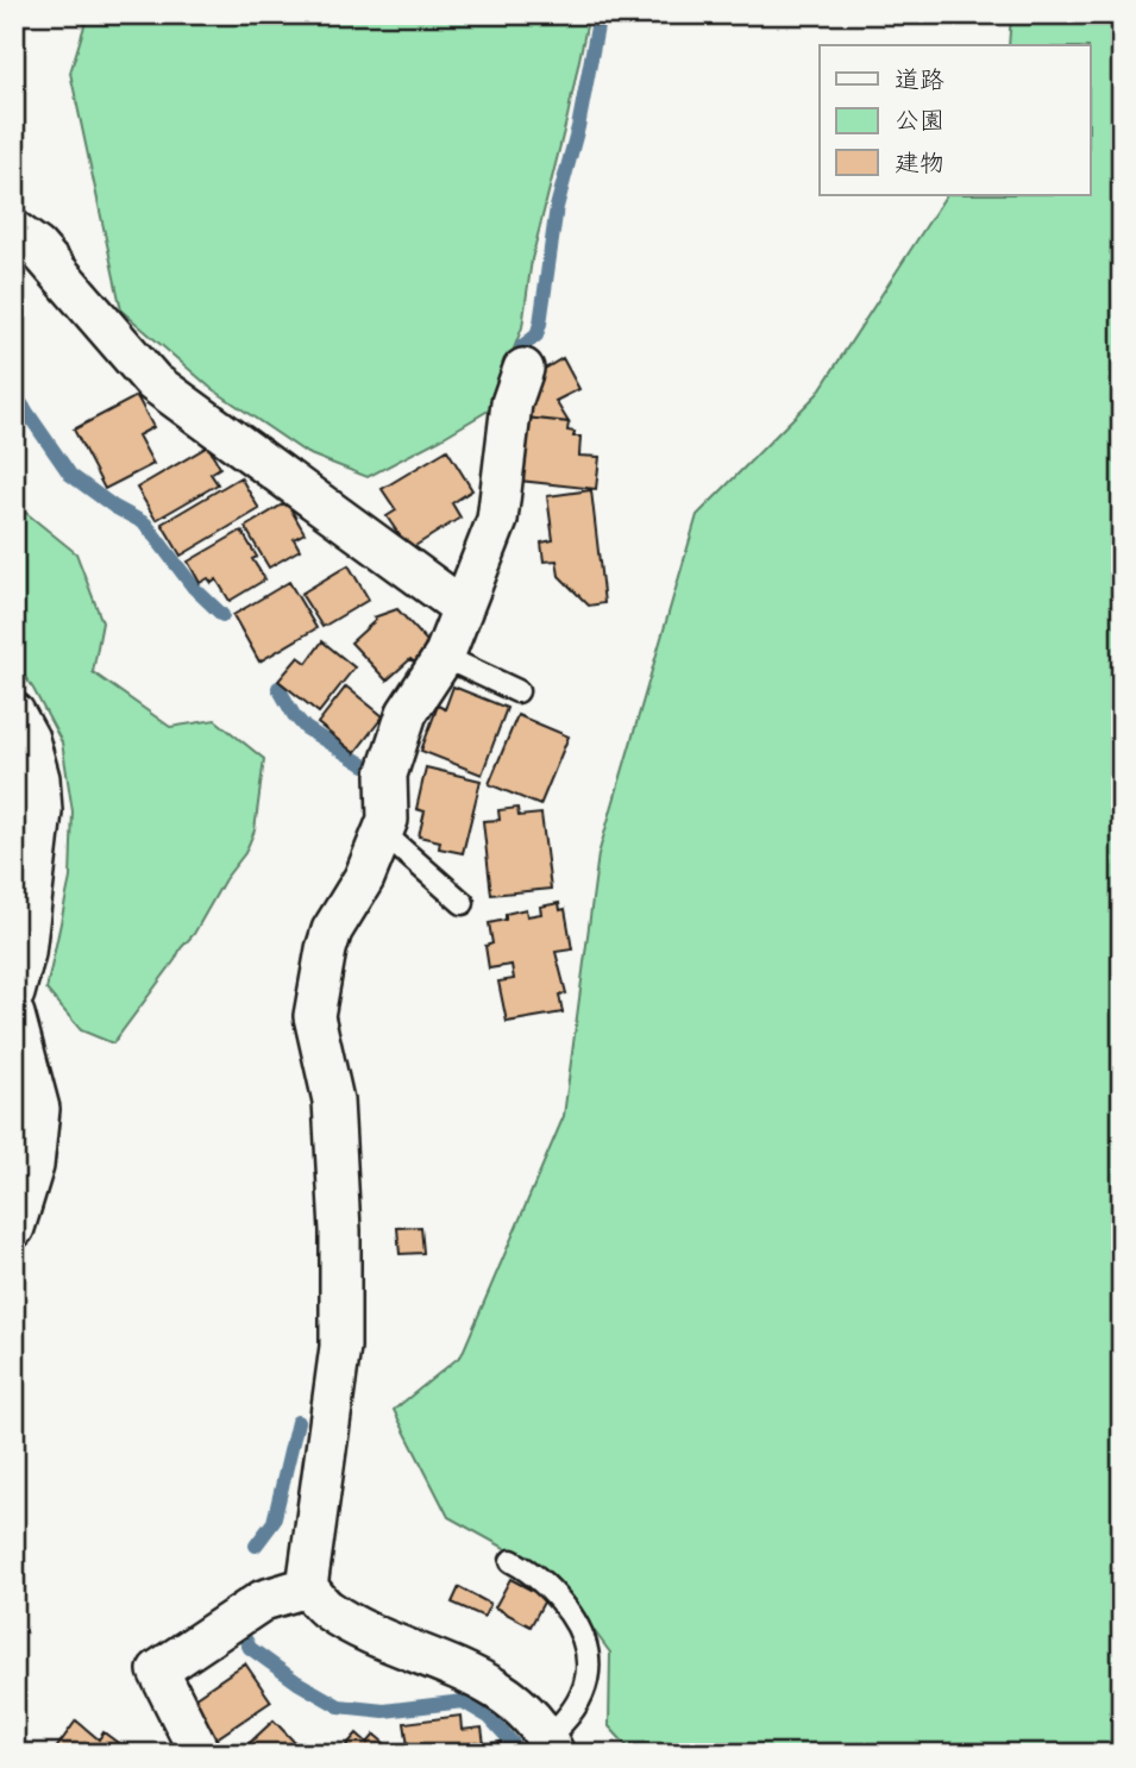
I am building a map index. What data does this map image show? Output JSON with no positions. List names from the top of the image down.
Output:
{
  "legend": ["道路", "公園", "建物"]
}
